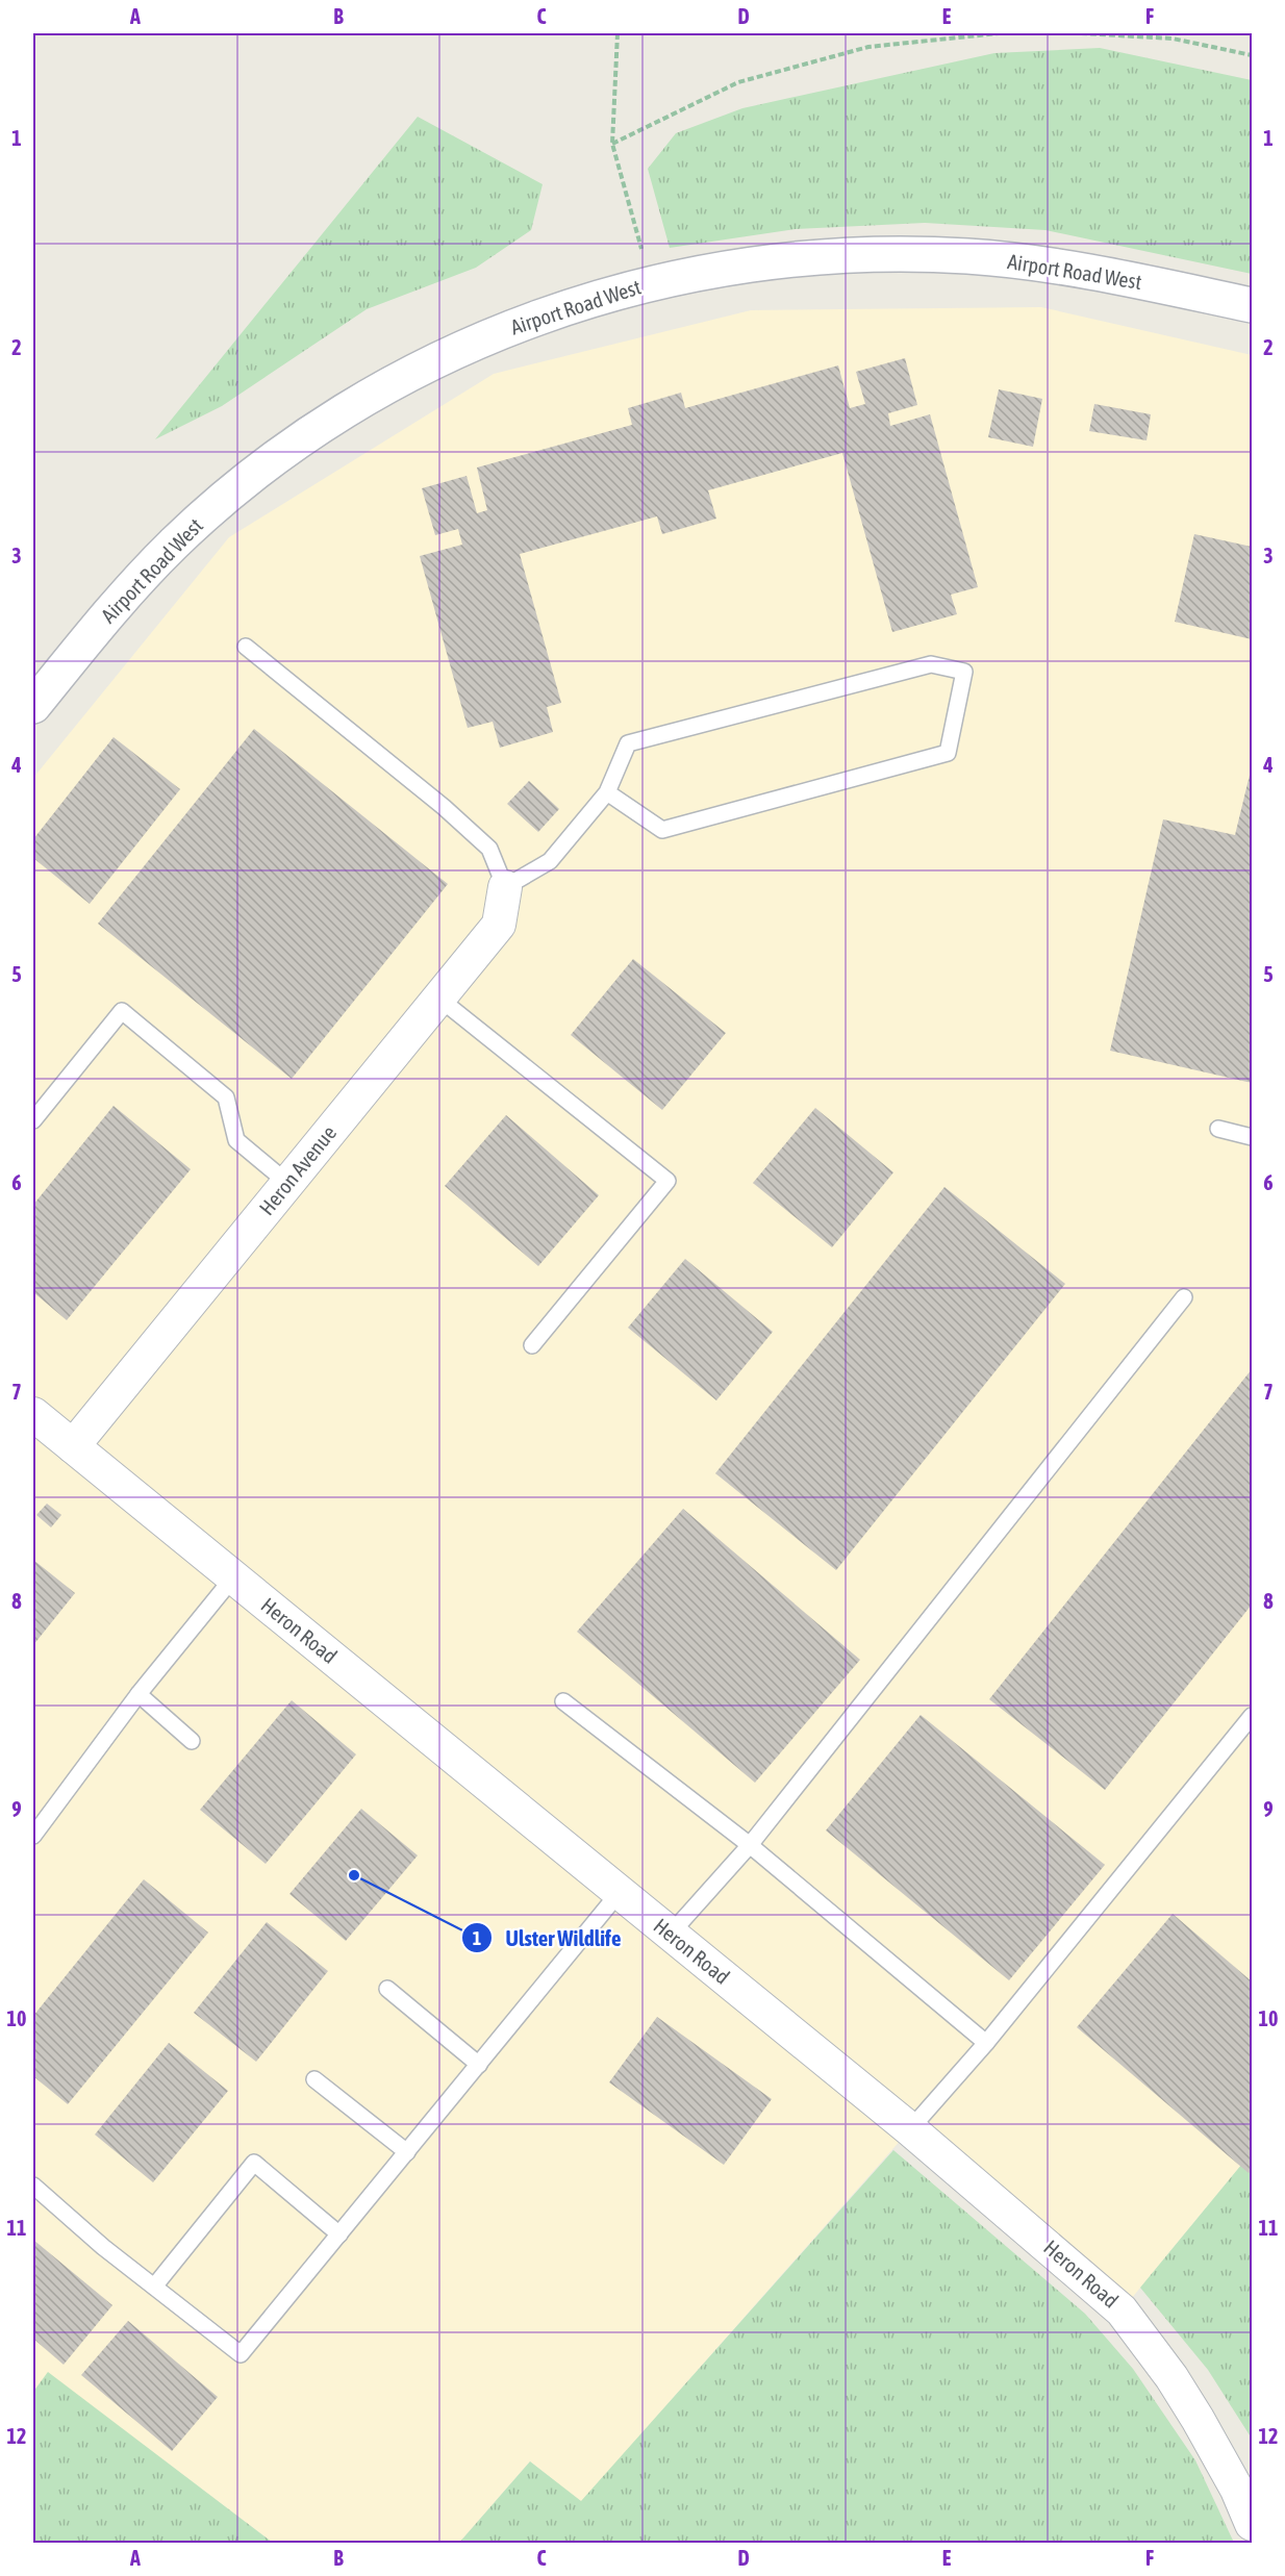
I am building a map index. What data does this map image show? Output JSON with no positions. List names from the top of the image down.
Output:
{
  "streets": {
    "street": ["Airport Road West", "Heron Avenue", "Heron Road"]
  },
  "crossings": [
    ["Heron Avenue", "Heron Road"]
  ],
  "places": ["Ulster Wildlife"],
  "grid": {
    "columns": [
      "A",
      "B",
      "C",
      "D",
      "E",
      "F"
    ],
    "rows": [
      "1",
      "2",
      "3",
      "4",
      "5",
      "6",
      "7",
      "8",
      "9",
      "10",
      "11",
      "12"
    ]
  }
}
